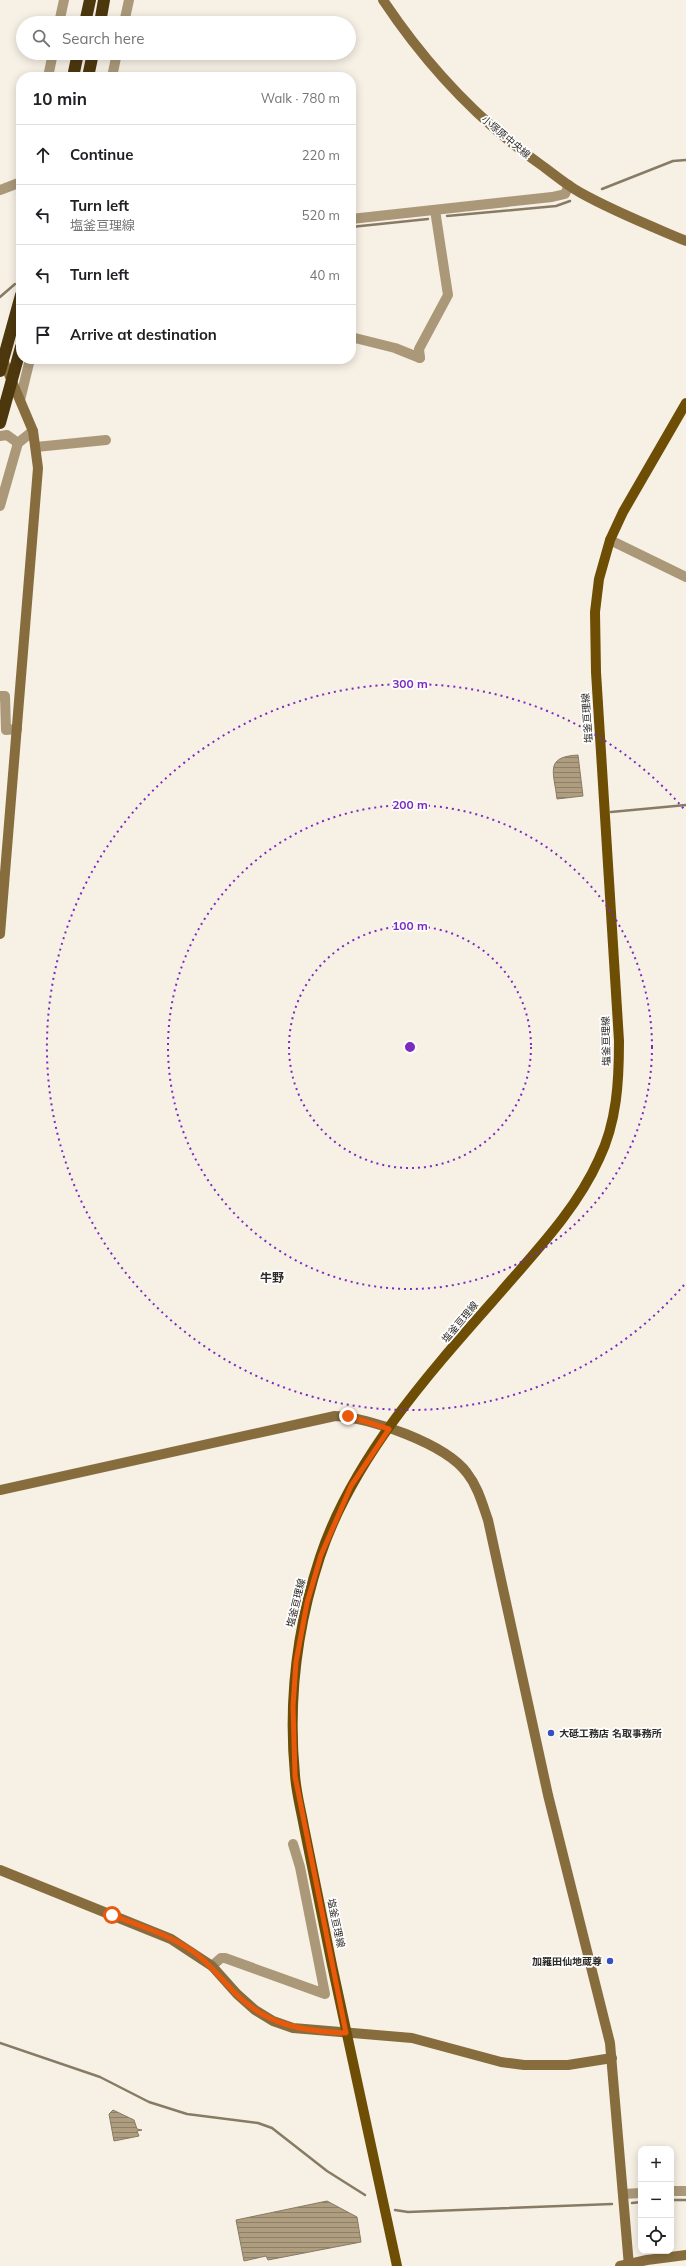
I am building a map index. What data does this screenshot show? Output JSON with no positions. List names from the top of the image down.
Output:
{
  "streets": {
    "main road": ["塩釜亘理線"],
    "street": ["小塚原中央線"]
  },
  "districts": ["牛野"],
  "places": ["大砥工務店 名取事務所", "加羅田仙地蔵尊"],
  "page": {
    "search": "Search here",
    "heading": ["10 min", "Walk · 780 m"],
    "list": [
      ["Continue", "220 m"],
      ["Turn left", "塩釜亘理線", "520 m"],
      ["Turn left", "40 m"],
      "Arrive at destination"
    ],
    "map_buttons": ["+", "−"]
  },
  "rings": ["300 m", "200 m", "100 m"]
}
